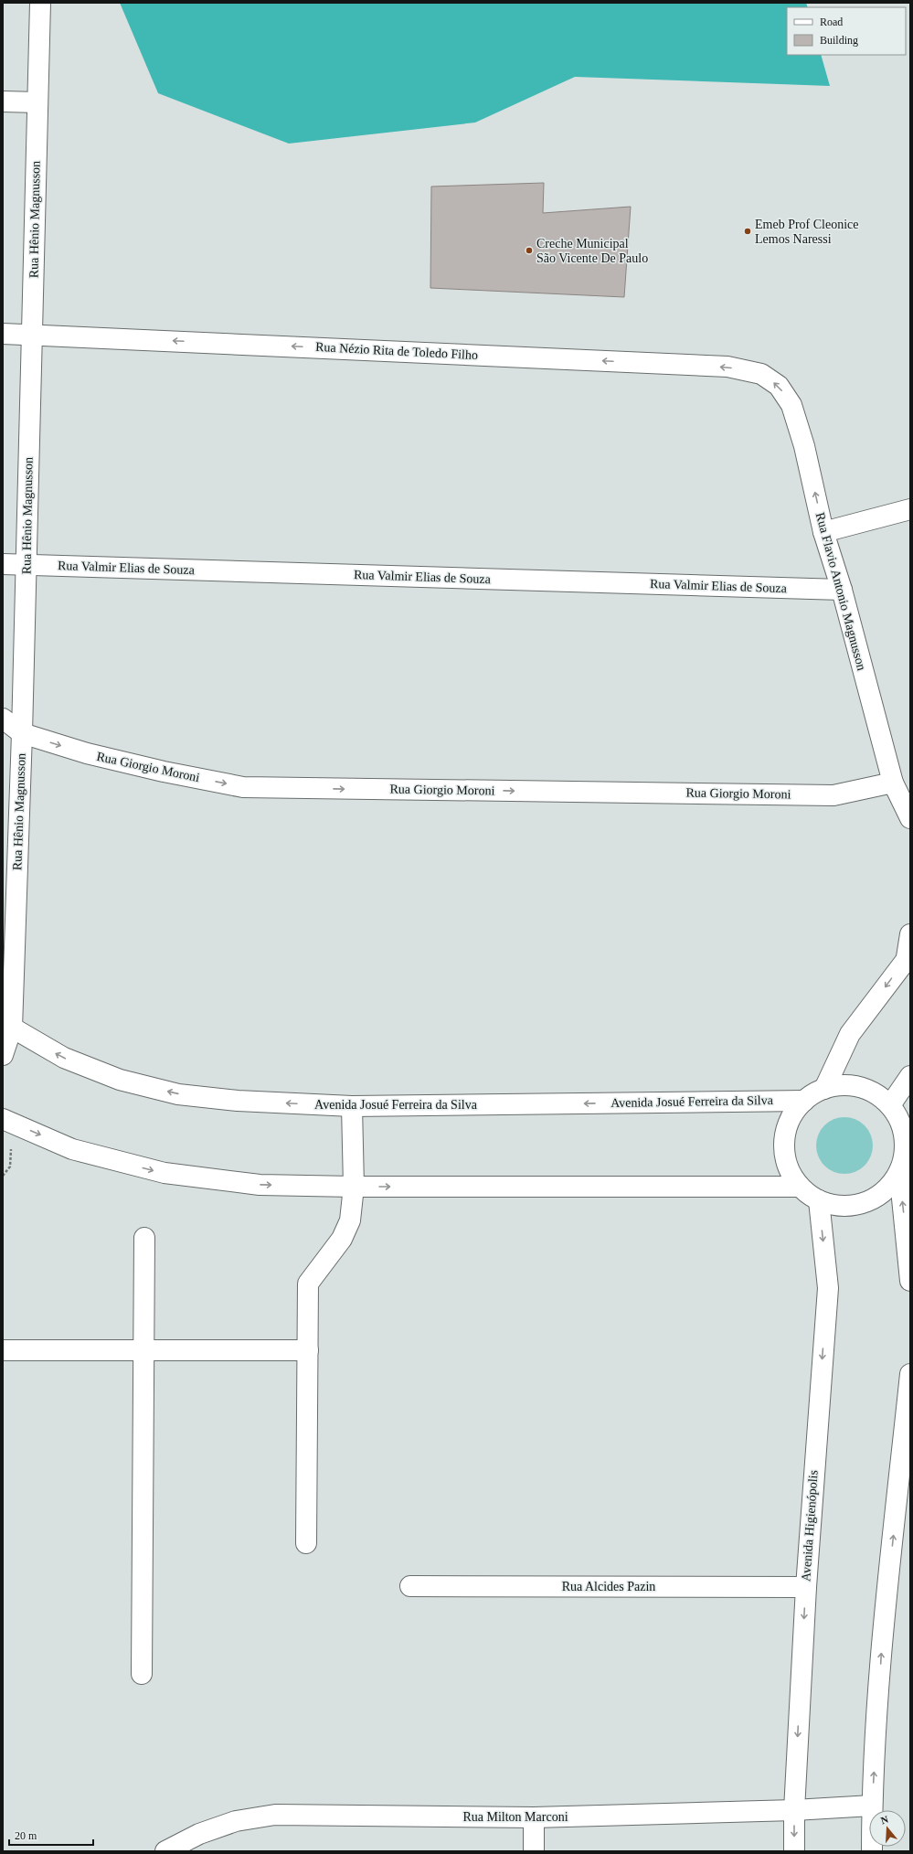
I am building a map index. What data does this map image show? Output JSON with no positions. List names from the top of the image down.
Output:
{
  "streets": {
    "street": [
      "Rua Hênio Magnusson",
      "Rua Nézio Rita de Toledo Filho",
      "Rua Valmir Elias de Souza",
      "Rua Flavio Antonio Magnusson",
      "Rua Giorgio Moroni",
      "Avenida Josué Ferreira da Silva",
      "Avenida Higienópolis",
      "Rua Alcides Pazin",
      "Rua Milton Marconi"
    ]
  },
  "crossings": [
    ["Rua Hênio Magnusson", "Rua Nézio Rita de Toledo Filho"],
    ["Rua Hênio Magnusson", "Rua Valmir Elias de Souza"],
    ["Rua Hênio Magnusson", "Rua Giorgio Moroni"],
    ["Rua Hênio Magnusson", "Avenida Josué Ferreira da Silva"],
    ["Rua Nézio Rita de Toledo Filho", "Rua Flavio Antonio Magnusson"],
    ["Rua Valmir Elias de Souza", "Rua Flavio Antonio Magnusson"],
    ["Rua Flavio Antonio Magnusson", "Rua Giorgio Moroni"],
    ["Avenida Josué Ferreira da Silva", "Avenida Higienópolis"],
    ["Avenida Higienópolis", "Rua Alcides Pazin"],
    ["Avenida Higienópolis", "Rua Milton Marconi"]
  ],
  "one_way": ["Rua Nézio Rita de Toledo Filho", "Rua Flavio Antonio Magnusson", "Rua Giorgio Moroni"],
  "places": ["Emeb Prof Cleonice Lemos Naressi", "Creche Municipal São Vicente De Paulo"],
  "legend": ["Road", "Building"],
  "scale_bar": "20 m",
  "north": "top"
}
